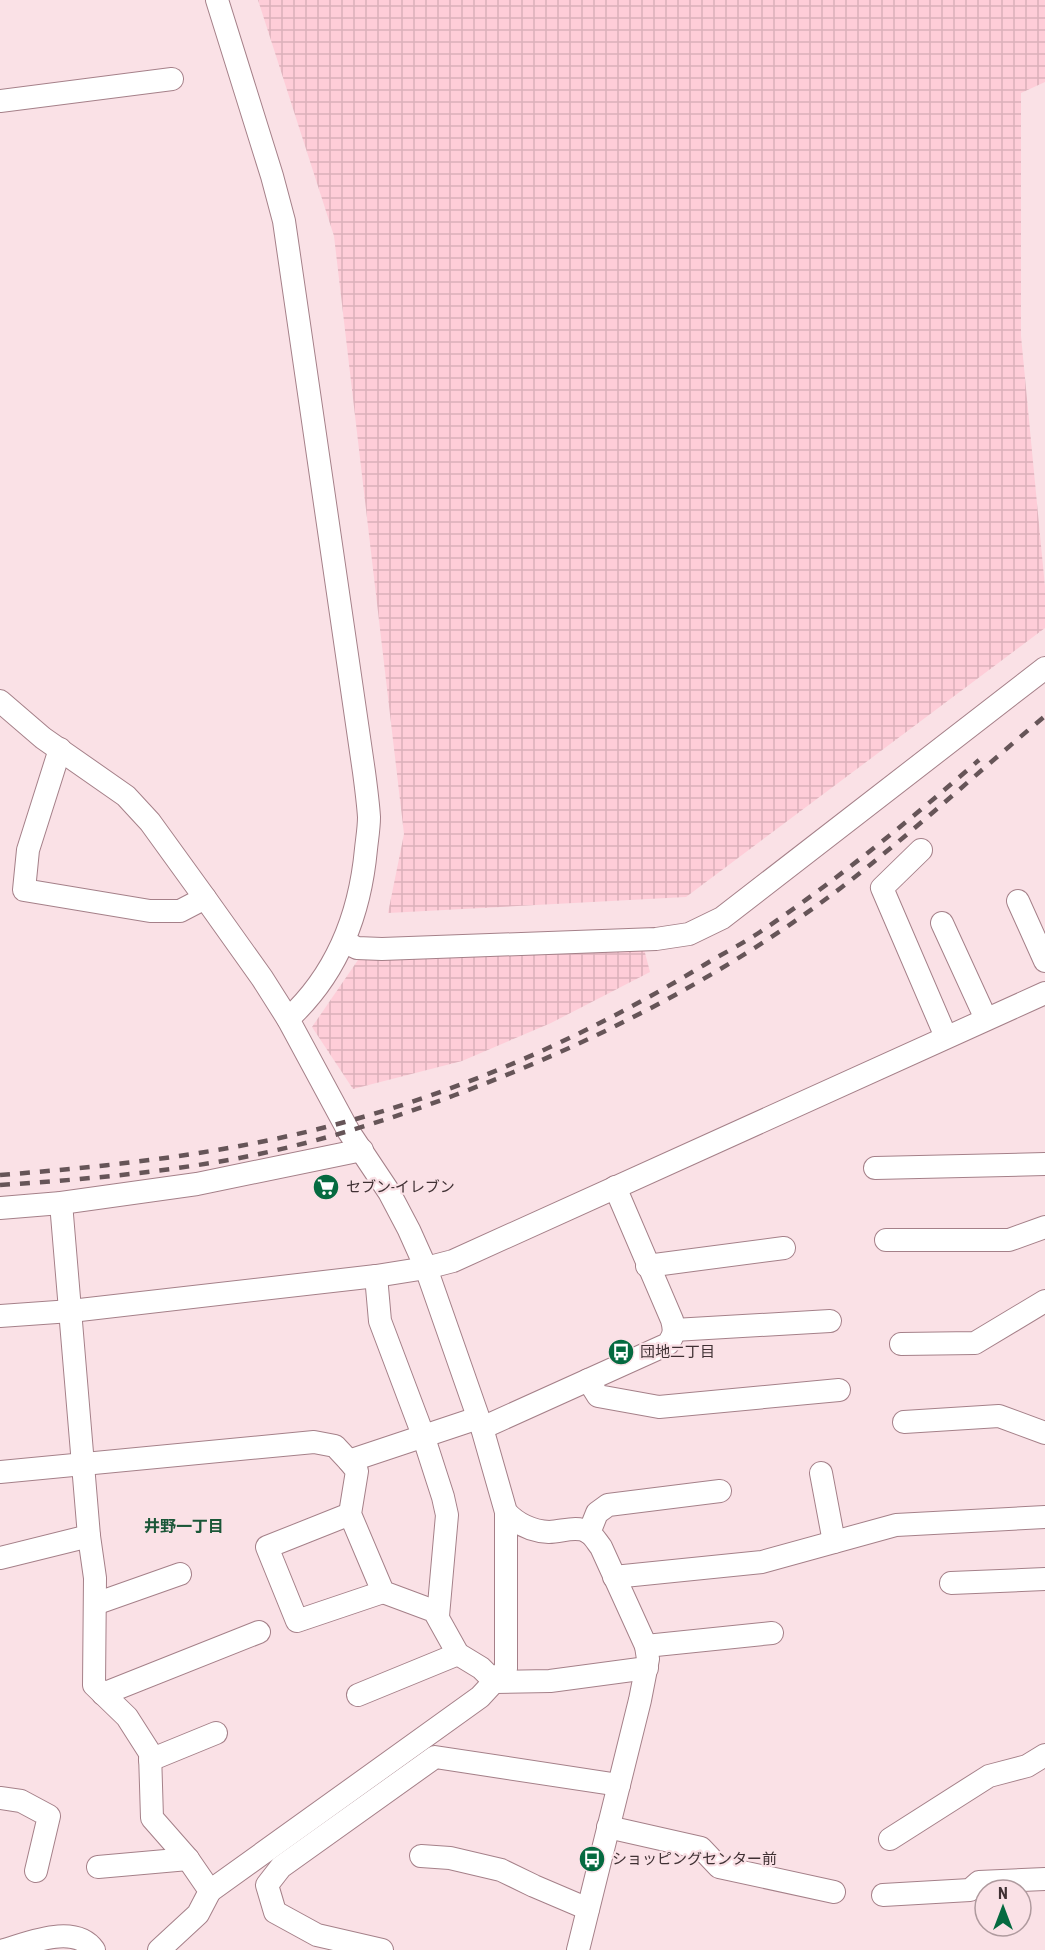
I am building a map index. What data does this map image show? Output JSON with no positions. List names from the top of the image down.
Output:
{
  "districts": ["井野一丁目"],
  "places": {
    "supermarket": ["セブン-イレブン"],
    "bus stop": ["団地二丁目", "ショッピングセンター前"]
  },
  "north": "top"
}
